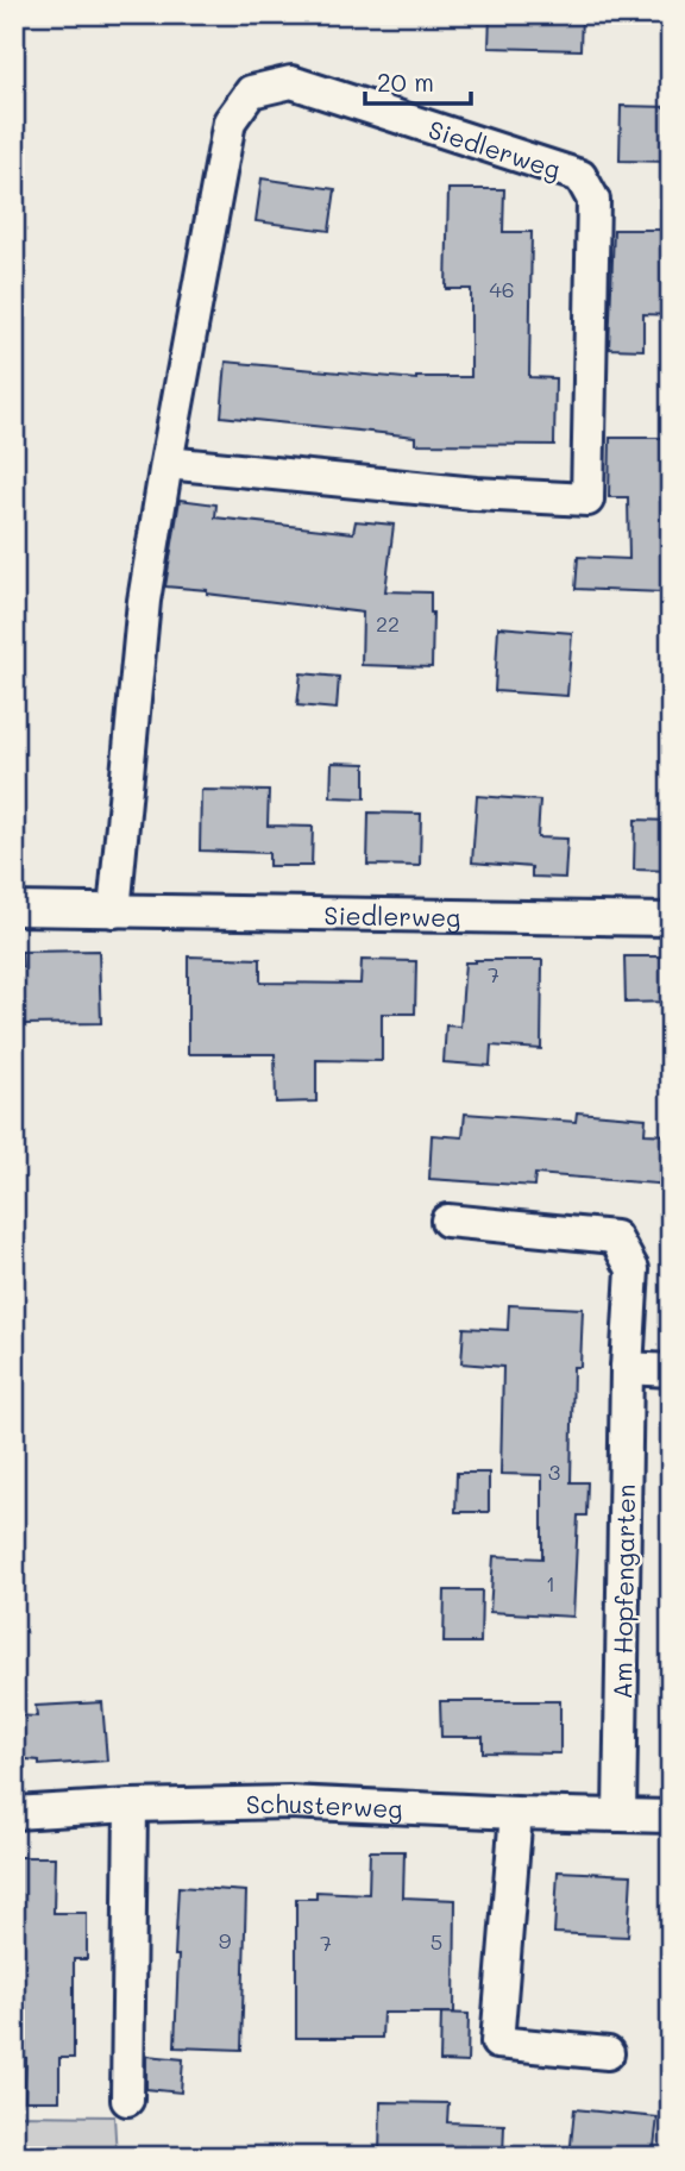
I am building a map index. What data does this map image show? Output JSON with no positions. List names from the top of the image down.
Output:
{
  "streets": {
    "street": ["Siedlerweg", "Am Hopfengarten", "Schusterweg"]
  },
  "crossings": [
    ["Am Hopfengarten", "Schusterweg"]
  ],
  "house_numbers": [
    "46",
    "22",
    "7",
    "3",
    "1",
    "9",
    "5",
    "7"
  ],
  "scale_bar": "20 m"
}
